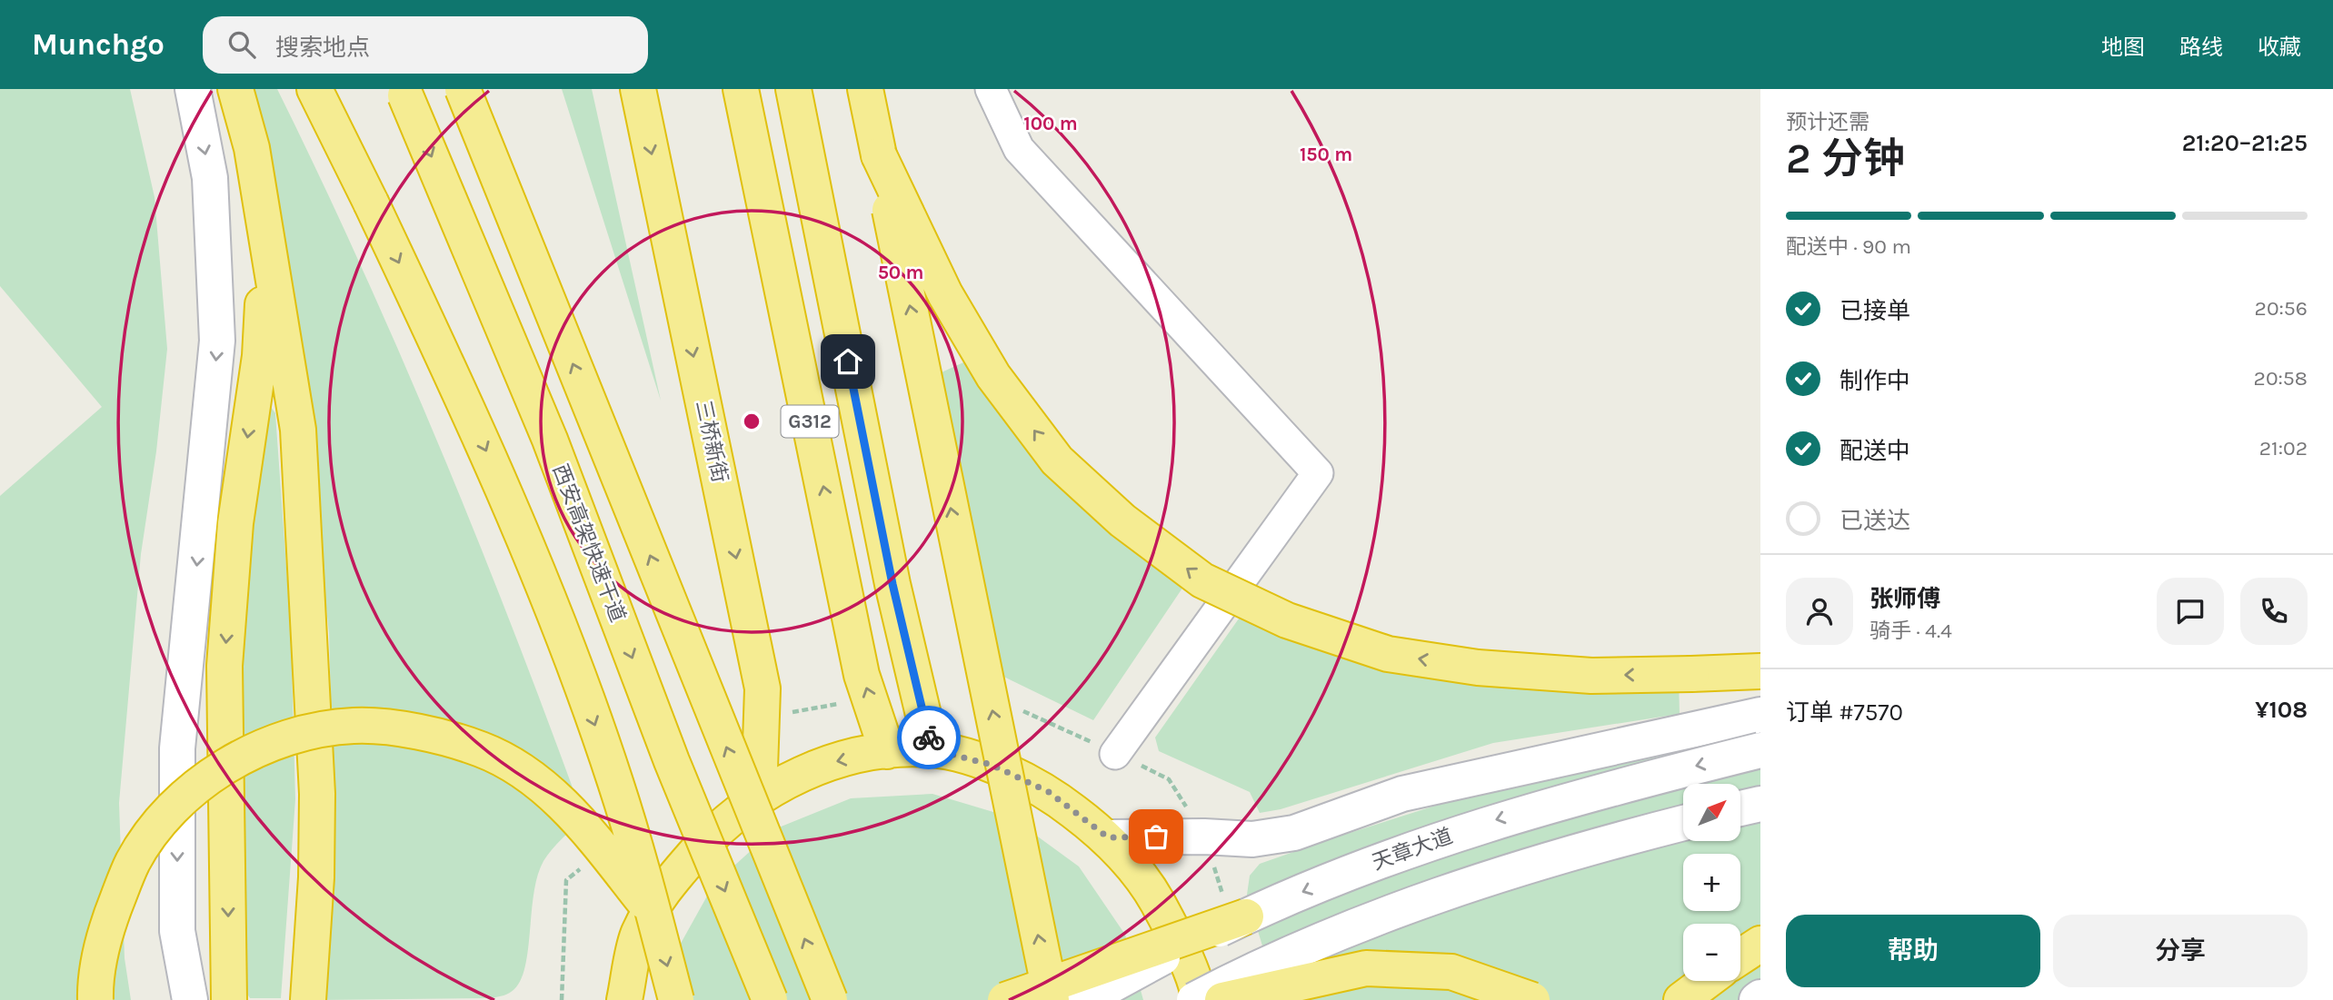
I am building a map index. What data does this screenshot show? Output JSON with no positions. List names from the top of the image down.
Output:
{
  "streets": {
    "highway": ["G312", "三桥新街", "西安高架快速干道"],
    "street": ["天章大道"]
  },
  "north": "top right",
  "page": {
    "header": "Munchgo",
    "search": "搜索地点",
    "nav": ["地图", "路线", "收藏"],
    "heading": ["2 分钟", "预计还需", "21:20–21:25"],
    "panel": [
      "张师傅",
      "骑手 · 4.4",
      "订单 #7570",
      "¥108"
    ],
    "bar": "配送中 · 90 m",
    "list": [
      ["已接单", "20:56"],
      ["制作中", "20:58"],
      ["配送中", "21:02"],
      "已送达"
    ],
    "map_buttons": ["+", "−"],
    "buttons": ["帮助", "分享"]
  },
  "rings": ["100 m", "150 m", "50 m"]
}
